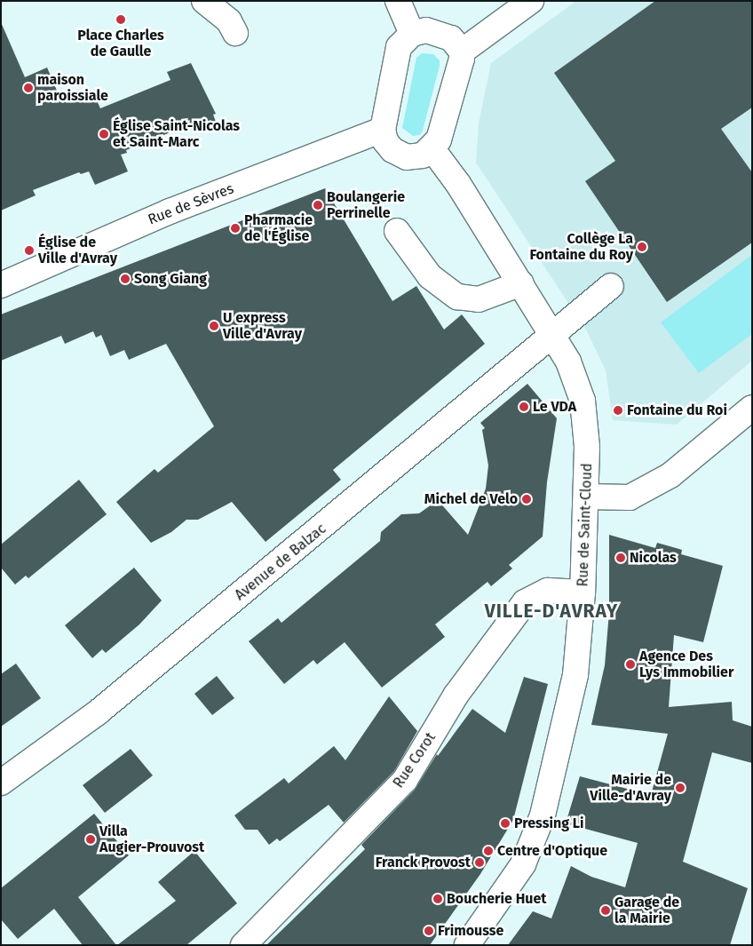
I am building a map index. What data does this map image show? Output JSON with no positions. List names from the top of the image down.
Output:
{
  "streets": {
    "main road": [
      "Rue de Sèvres",
      "Rue de Saint-Cloud",
      "Avenue de Balzac",
      "Rue Corot"
    ]
  },
  "crossings": [
    ["Rue de Saint-Cloud", "Avenue de Balzac"],
    ["Rue de Saint-Cloud", "Rue Corot"]
  ],
  "districts": ["VILLE-D'AVRAY"],
  "places": [
    "Place Charles de Gaulle",
    "maison paroissiale",
    "Église Saint-Nicolas et Saint-Marc",
    "Boulangerie Perrinelle",
    "Pharmacie de l'Église",
    "Collège La Fontaine du Roy",
    "Église de Ville d'Avray",
    "Song Giang",
    "U express Ville d'Avray",
    "Le VDA",
    "Fontaine du Roi",
    "Michel de Velo",
    "Nicolas",
    "Agence Des Lys Immobilier",
    "Mairie de Ville-d'Avray",
    "Pressing Li",
    "Villa Augier-Prouvost",
    "Centre d'Optique",
    "Franck Provost",
    "Boucherie Huet",
    "Garage de la Mairie",
    "Frimousse"
  ]
}
